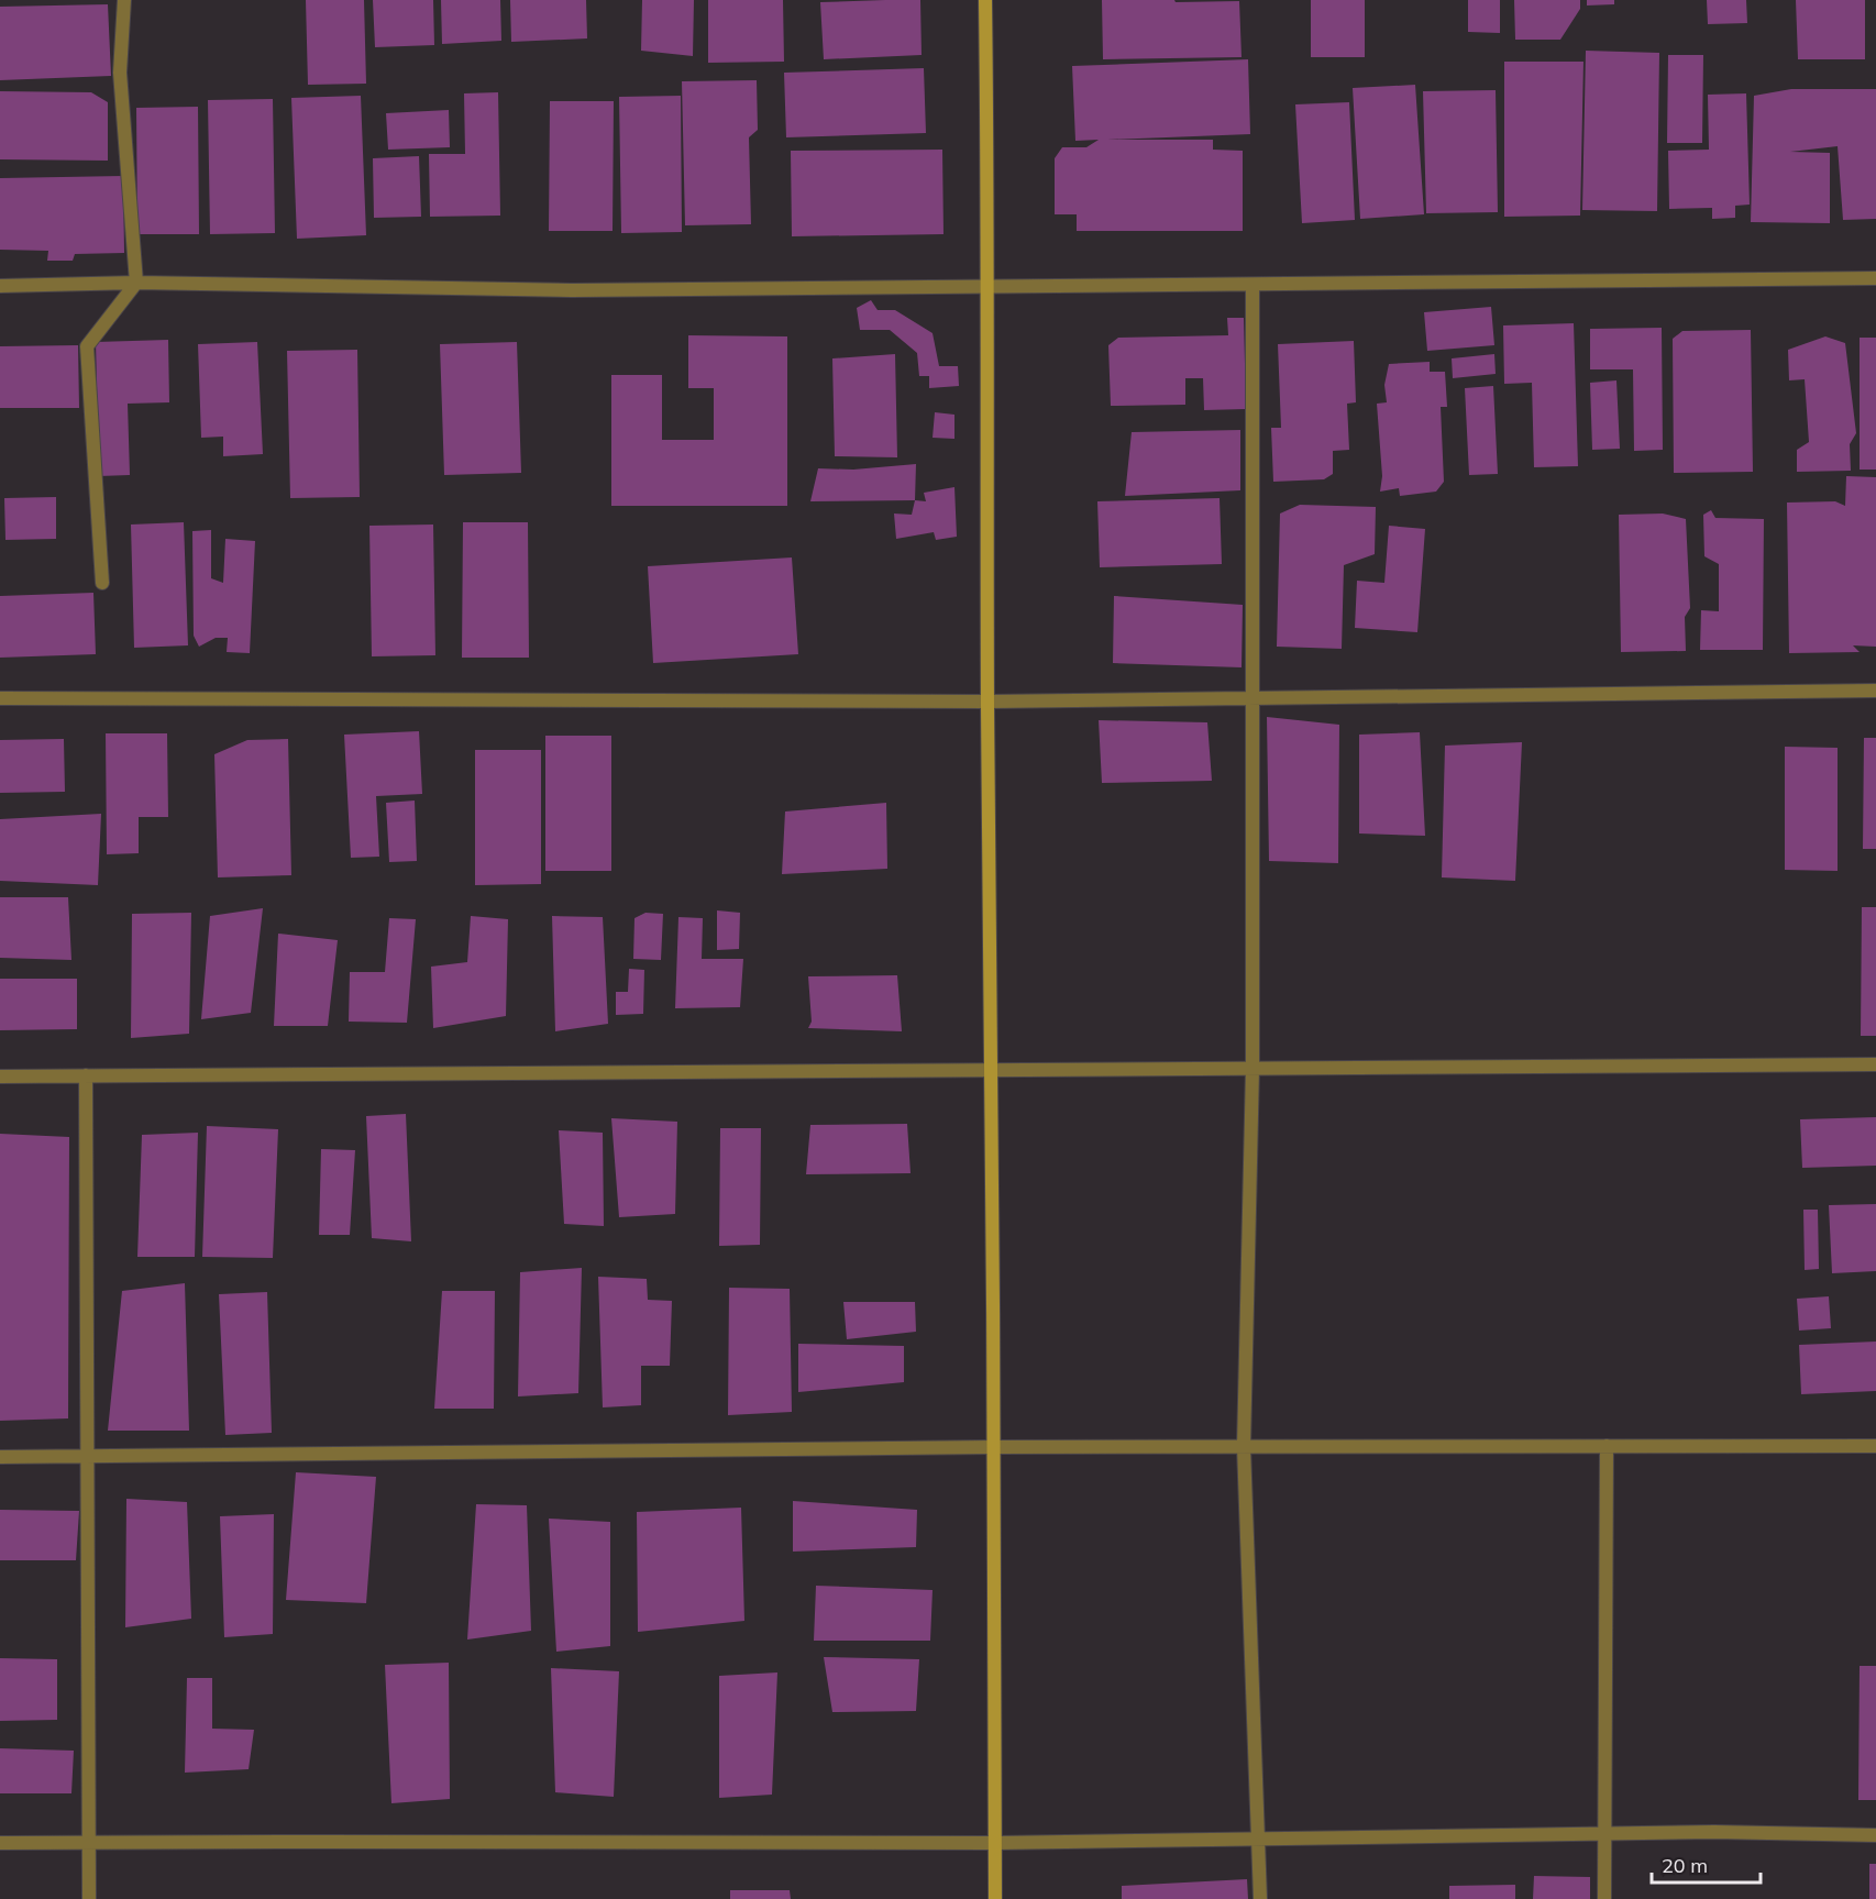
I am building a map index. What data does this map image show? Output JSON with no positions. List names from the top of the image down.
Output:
{
  "scale_bar": "20 m"
}
